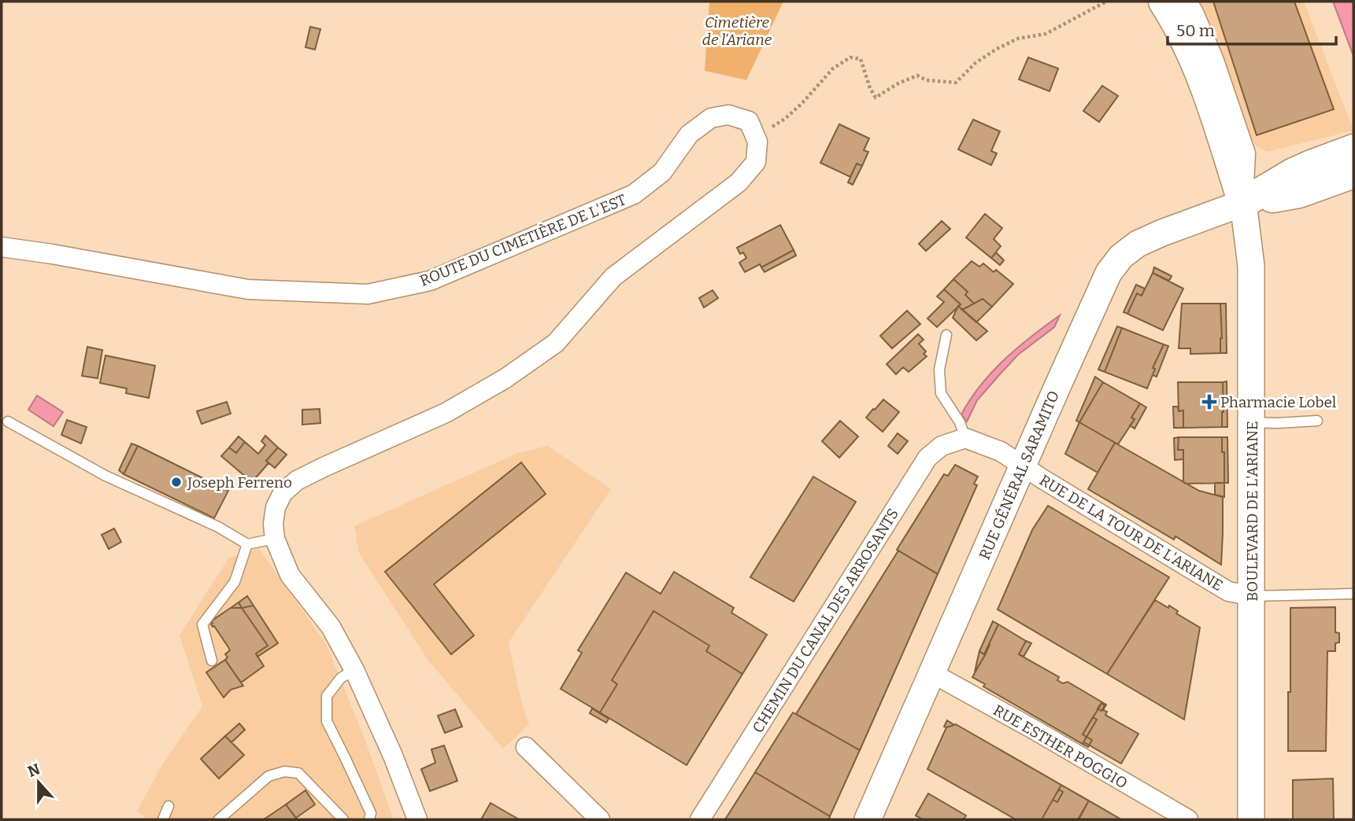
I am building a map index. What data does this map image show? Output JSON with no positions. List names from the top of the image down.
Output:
{
  "streets": {
    "street": [
      "ROUTE DU CIMETIÈRE DE L'EST",
      "RUE GÉNÉRAL SARAMITO",
      "BOULEVARD DE L'ARIANE",
      "RUE DE LA TOUR DE L'ARIANE",
      "CHEMIN DU CANAL DES ARROSANTS",
      "RUE ESTHER POGGIO"
    ]
  },
  "crossings": [
    ["RUE GÉNÉRAL SARAMITO", "BOULEVARD DE L'ARIANE"],
    ["RUE GÉNÉRAL SARAMITO", "RUE DE LA TOUR DE L'ARIANE"],
    ["RUE GÉNÉRAL SARAMITO", "RUE ESTHER POGGIO"],
    ["BOULEVARD DE L'ARIANE", "RUE DE LA TOUR DE L'ARIANE"],
    ["RUE DE LA TOUR DE L'ARIANE", "CHEMIN DU CANAL DES ARROSANTS"]
  ],
  "parks": ["Cimetière de l’Ariane"],
  "places": {
    "health": ["Pharmacie Lobel"],
    "other": ["Joseph Ferreno"]
  },
  "scale_bar": "50 m",
  "north": "top"
}
